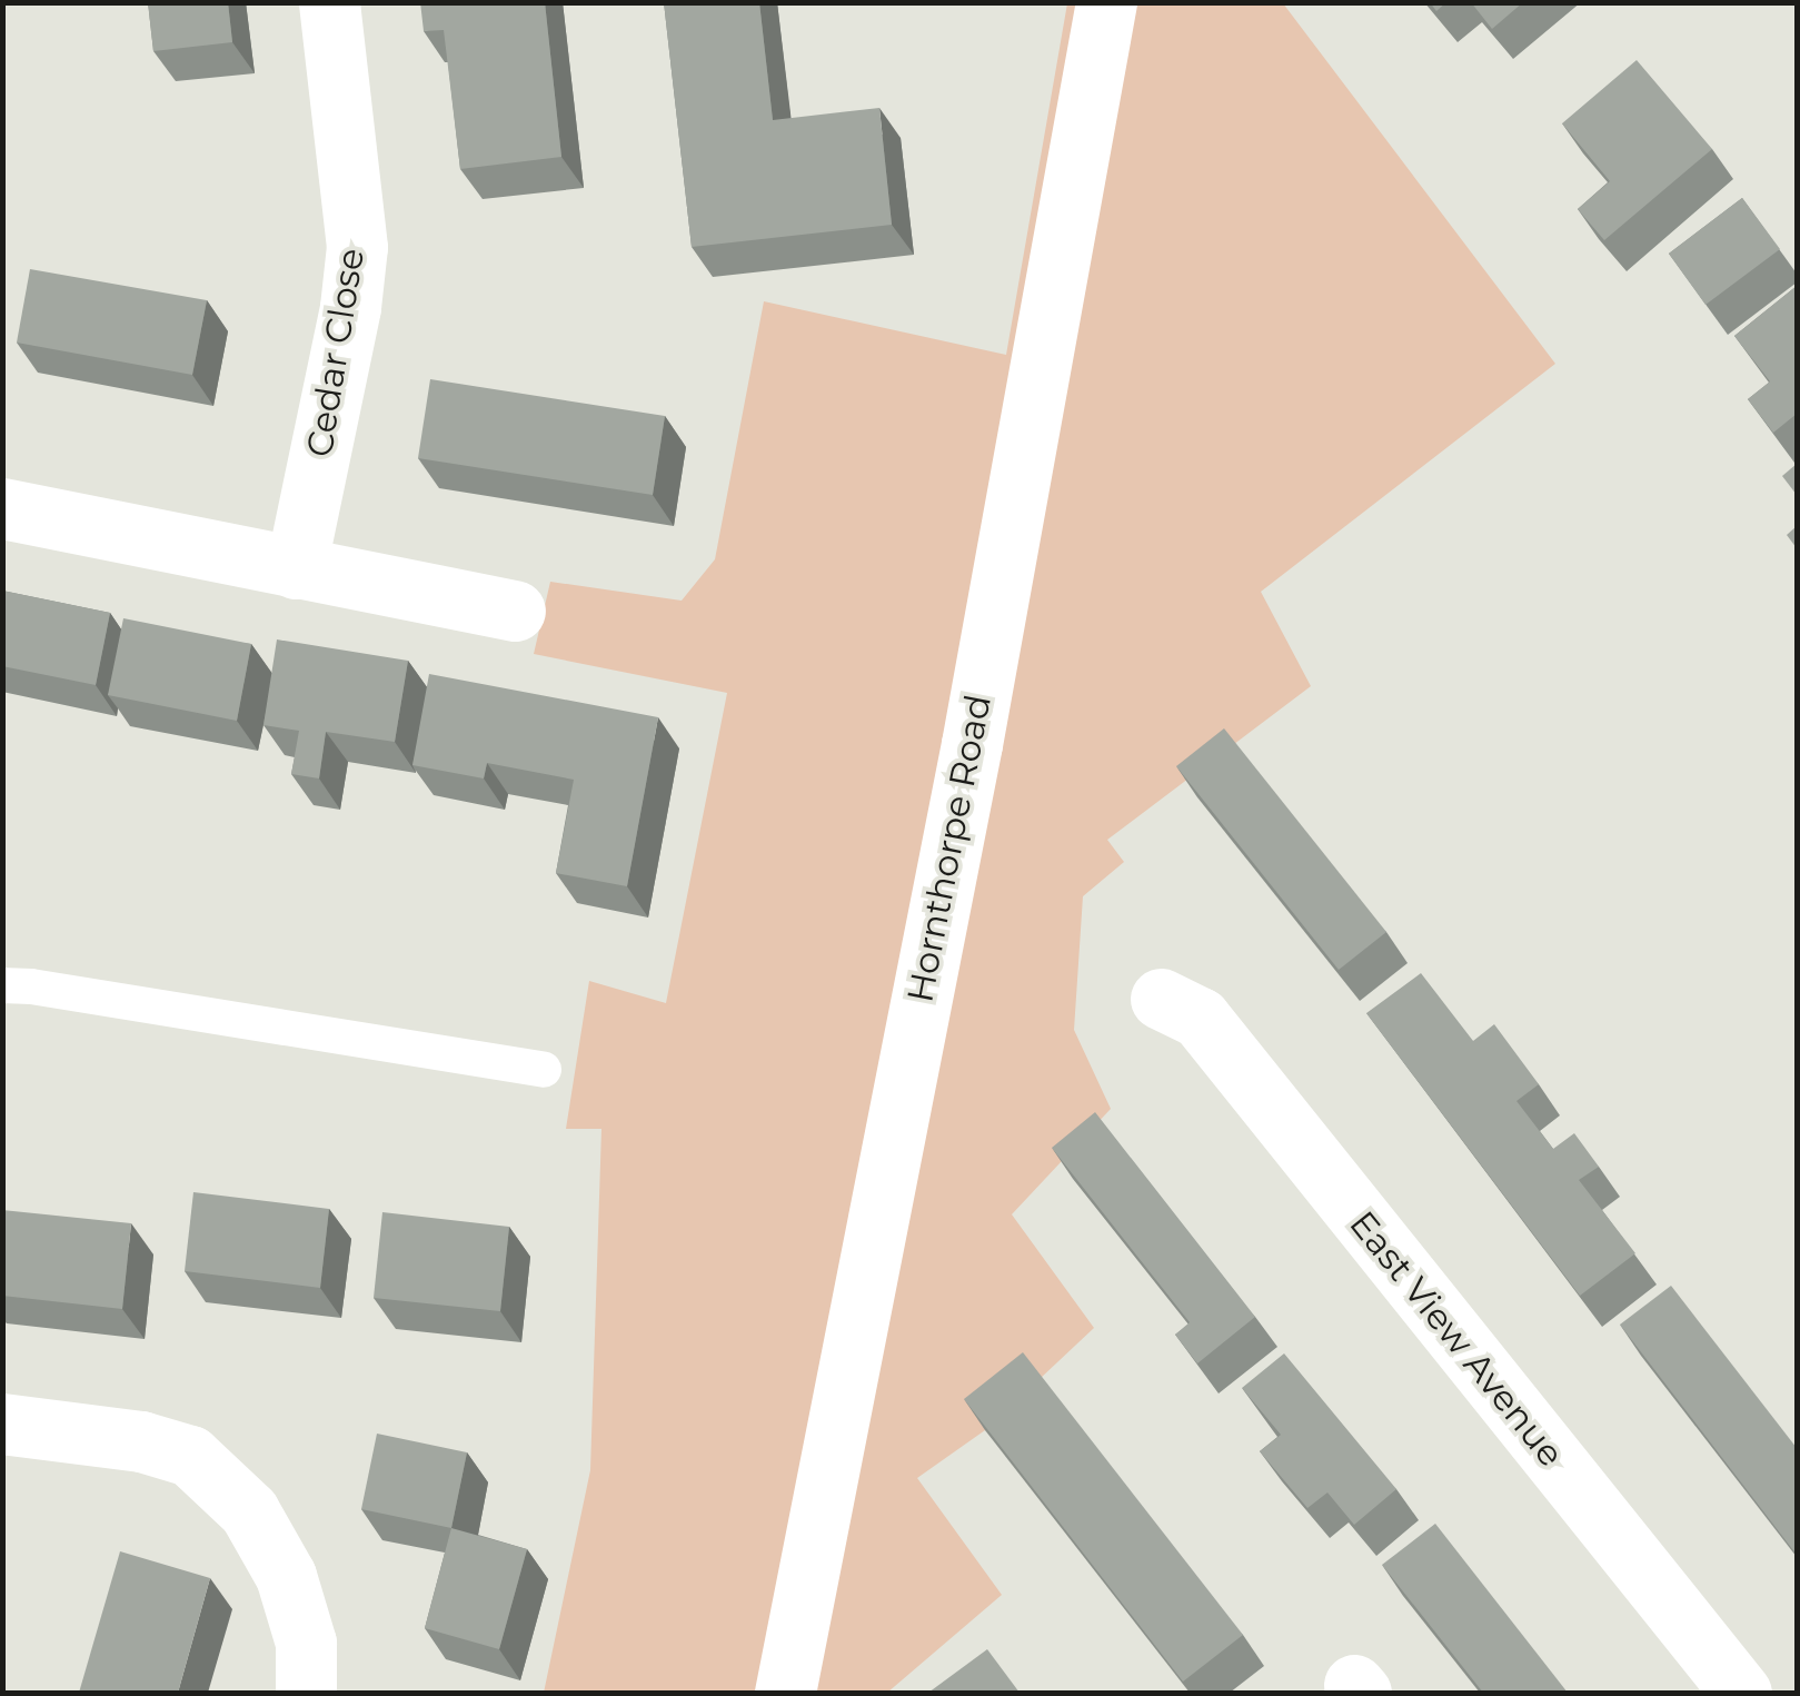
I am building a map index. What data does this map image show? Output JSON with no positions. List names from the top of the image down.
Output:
{
  "streets": {
    "street": ["Cedar Close", "Hornthorpe Road", "East View Avenue"]
  }
}
